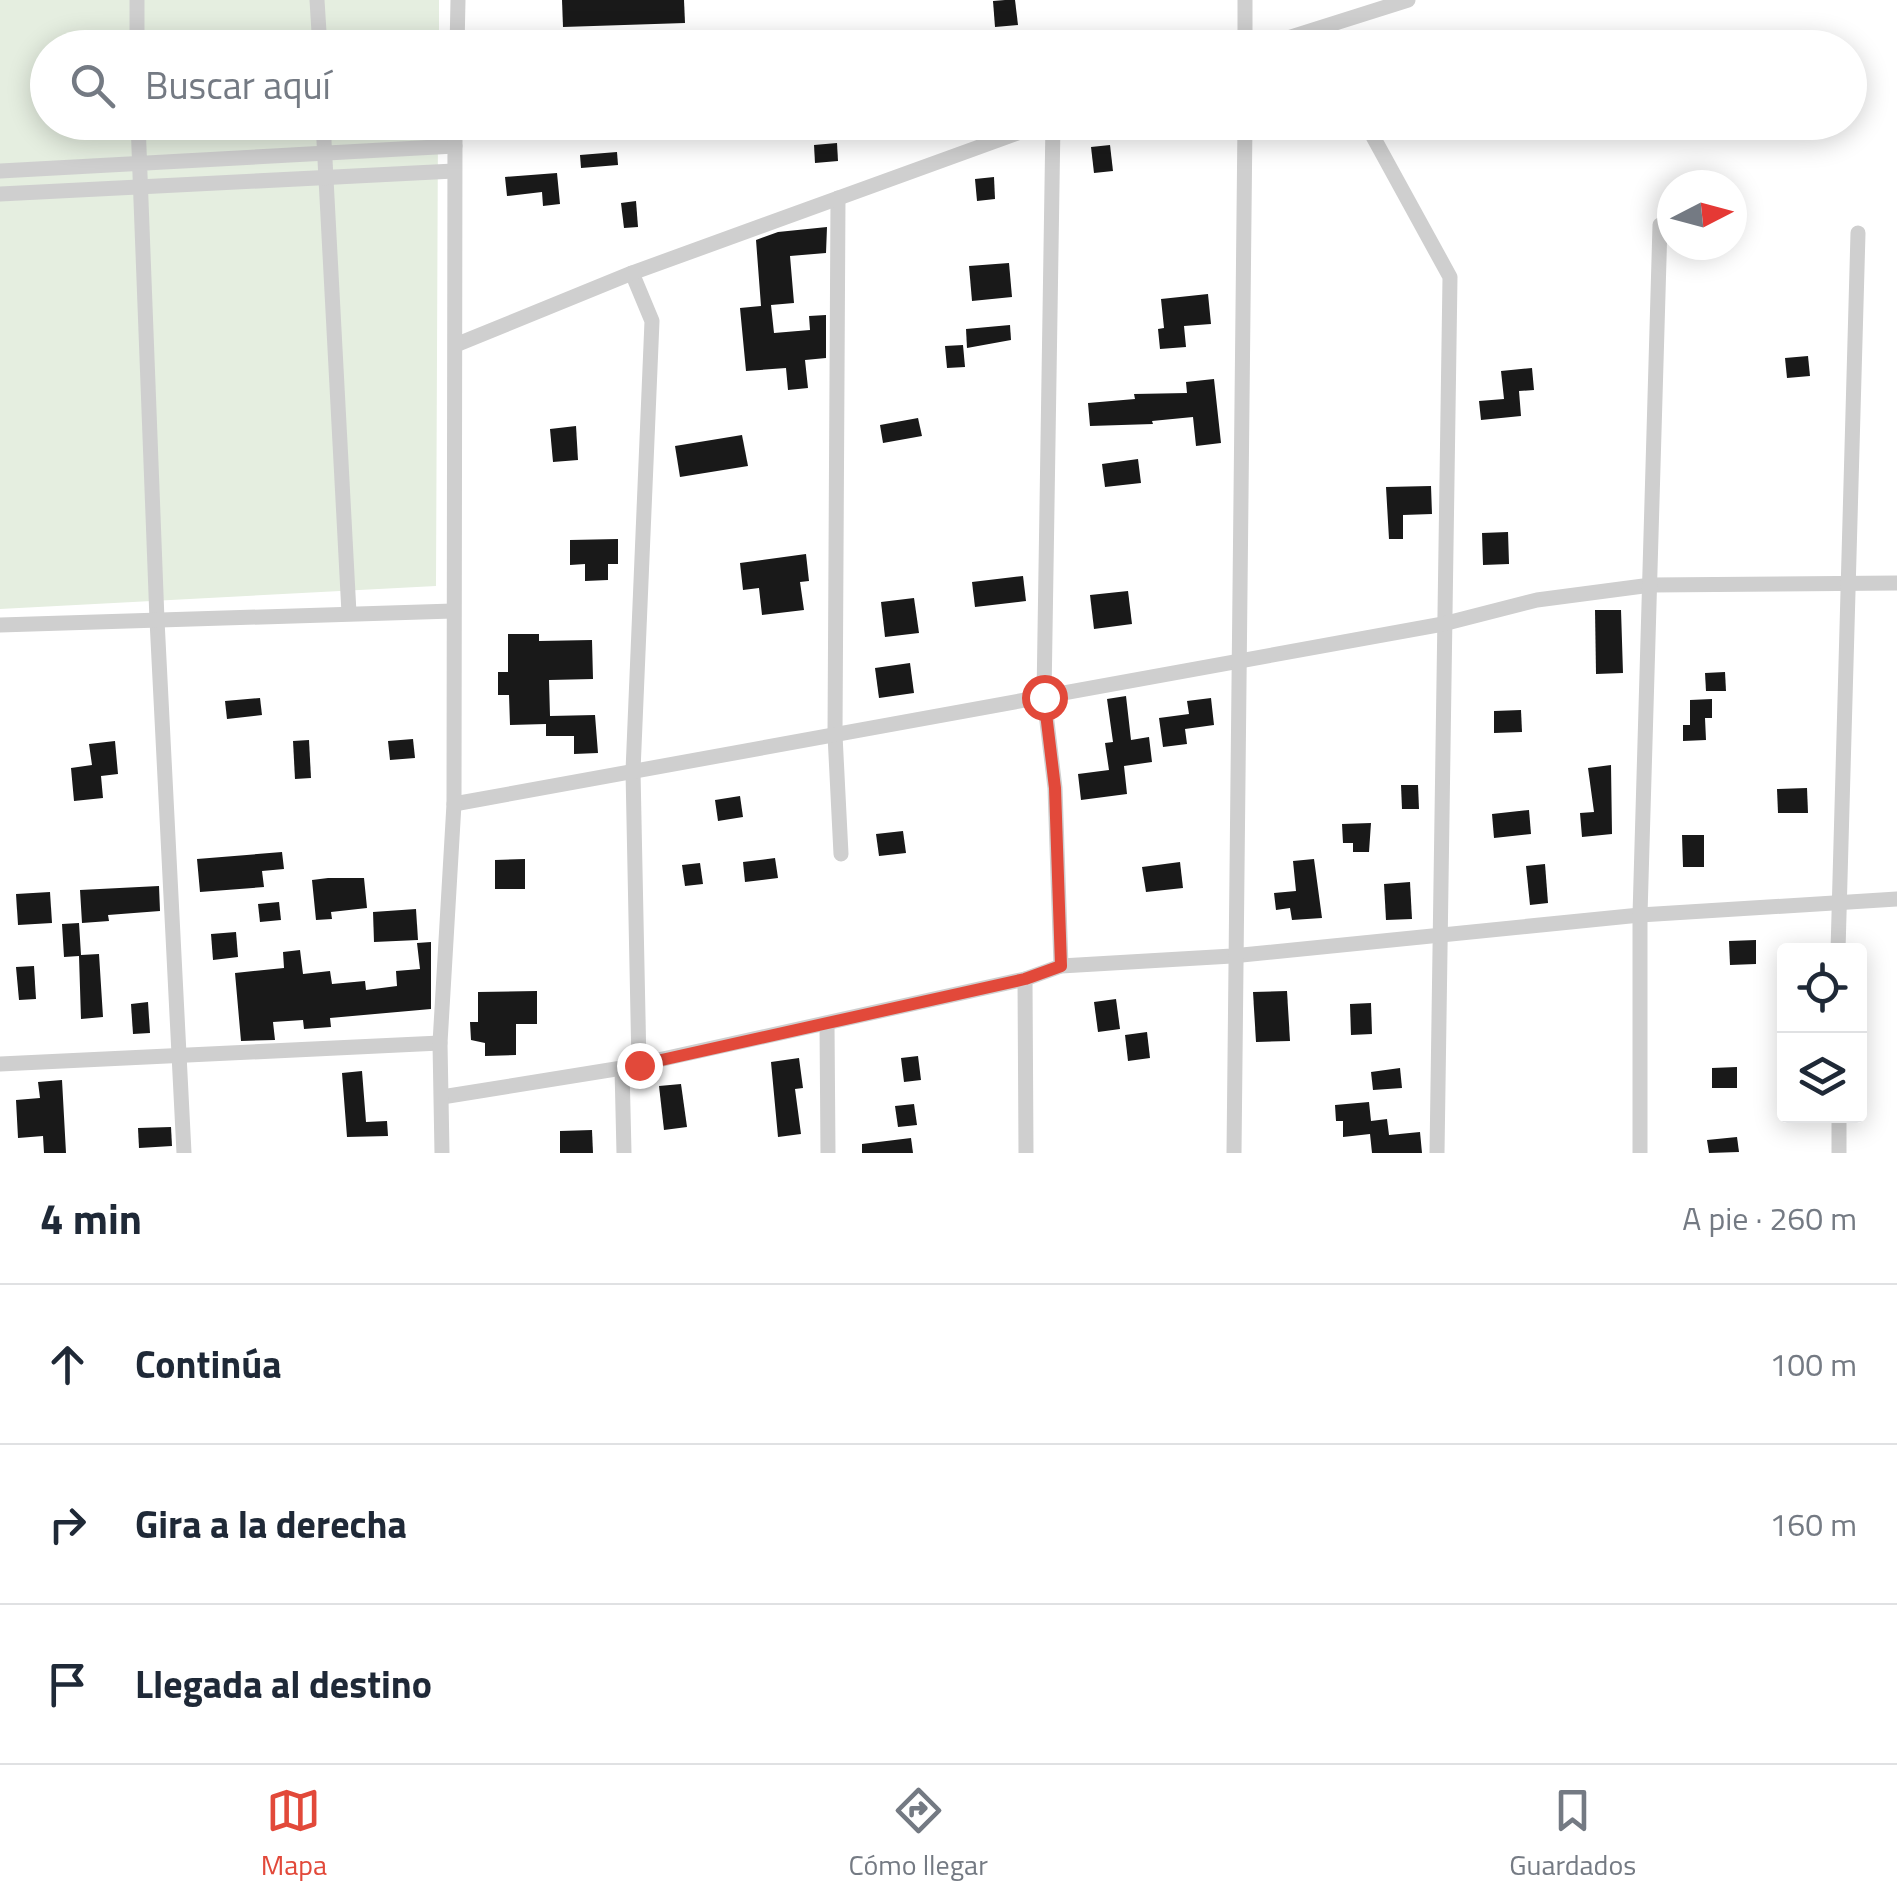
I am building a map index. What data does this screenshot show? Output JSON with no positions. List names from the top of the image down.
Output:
{
  "north": "right",
  "page": {
    "search": "Buscar aquí",
    "heading": ["4 min", "A pie · 260 m"],
    "list": [
      ["Continúa", "100 m"],
      ["Gira a la derecha", "160 m"],
      "Llegada al destino"
    ],
    "nav": ["Mapa", "Cómo llegar", "Guardados"]
  }
}
